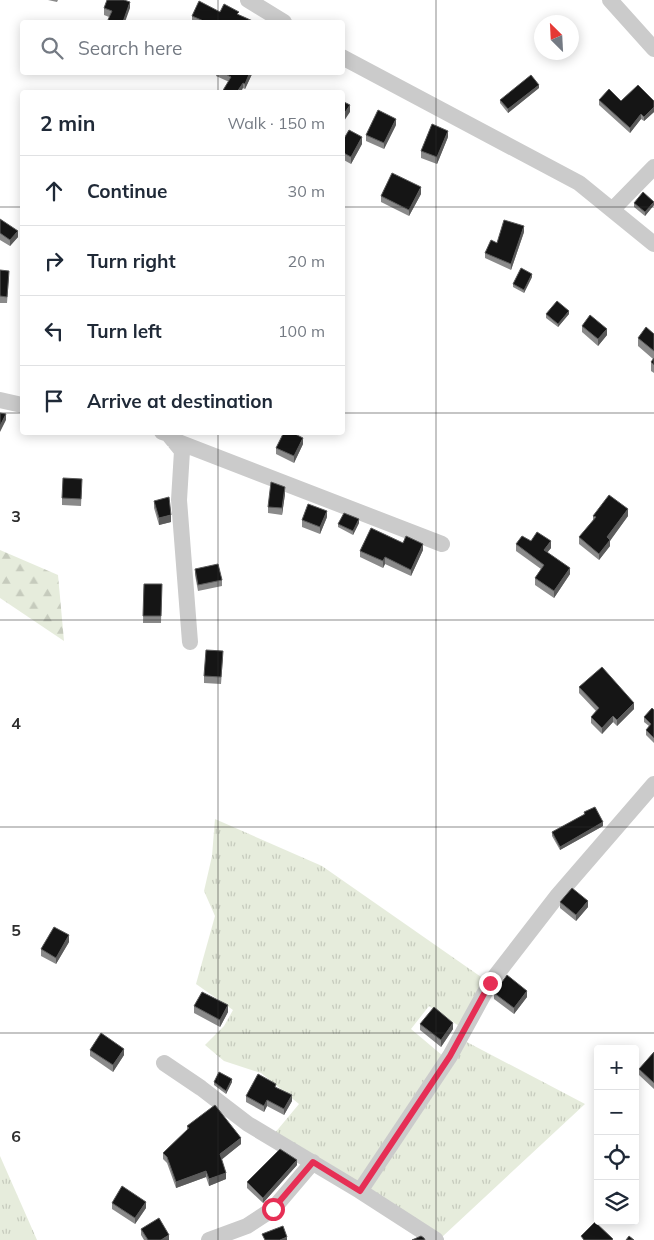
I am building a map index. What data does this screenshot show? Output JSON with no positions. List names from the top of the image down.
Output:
{
  "north": "top left",
  "page": {
    "search": "Search here",
    "heading": ["2 min", "Walk · 150 m"],
    "list": [
      ["Continue", "30 m"],
      ["Turn right", "20 m"],
      ["Turn left", "100 m"],
      "Arrive at destination"
    ],
    "map_buttons": ["+", "−"]
  },
  "grid": {
    "rows": [
      "3",
      "4",
      "5",
      "6"
    ]
  }
}
